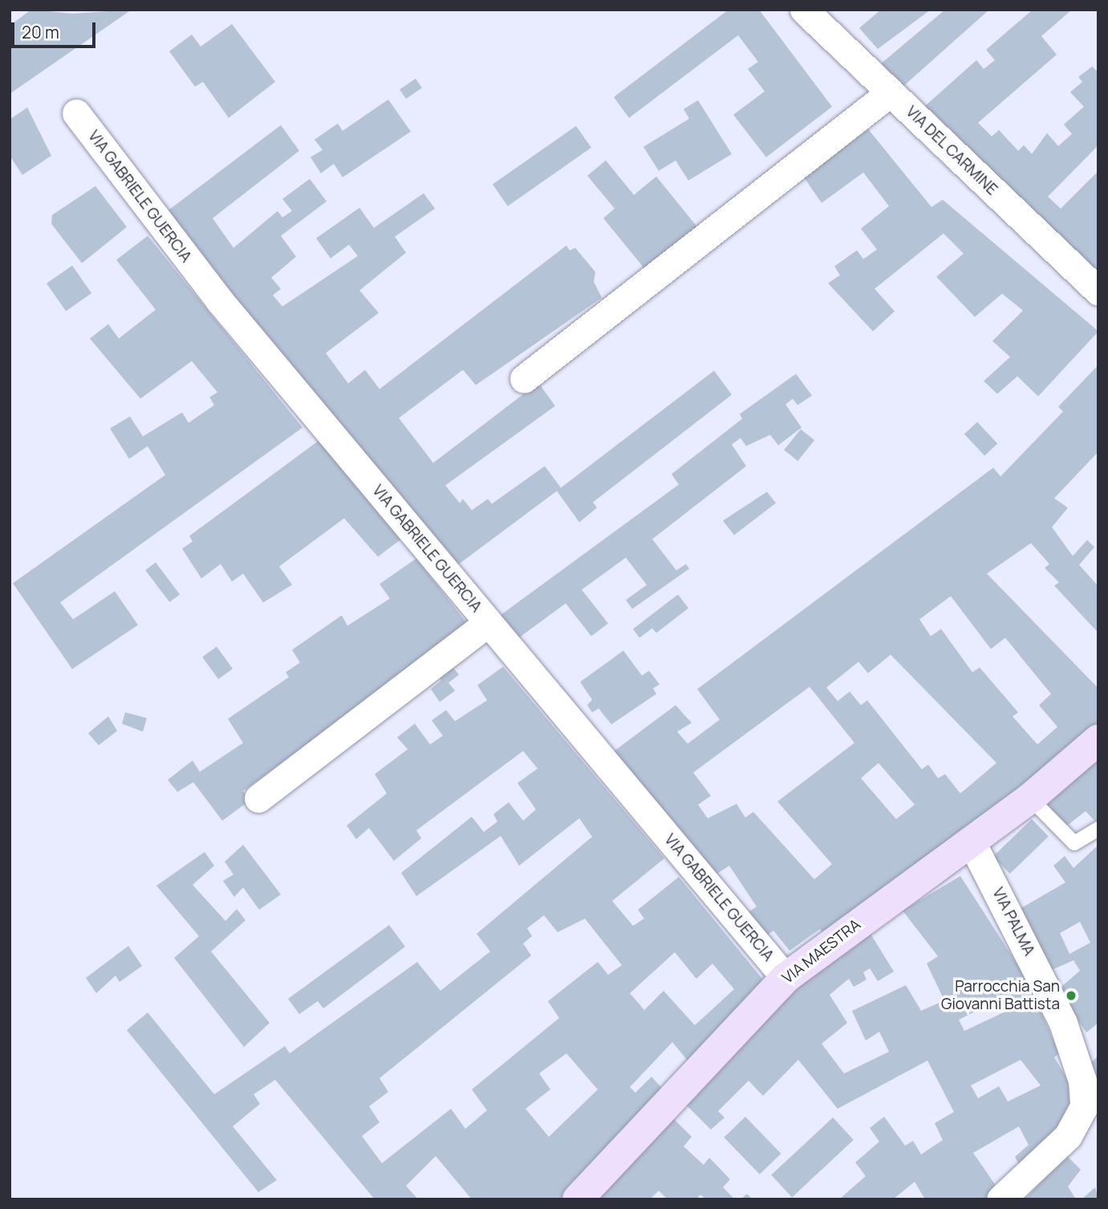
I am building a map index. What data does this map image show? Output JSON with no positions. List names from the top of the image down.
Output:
{
  "streets": {
    "street": [
      "VIA DEL CARMINE",
      "VIA GABRIELE GUERCIA",
      "VIA PALMA",
      "VIA MAESTRA"
    ]
  },
  "crossings": [
    ["VIA GABRIELE GUERCIA", "VIA MAESTRA"],
    ["VIA PALMA", "VIA MAESTRA"]
  ],
  "places": ["Parrocchia San Giovanni Battista"],
  "scale_bar": "20 m"
}
